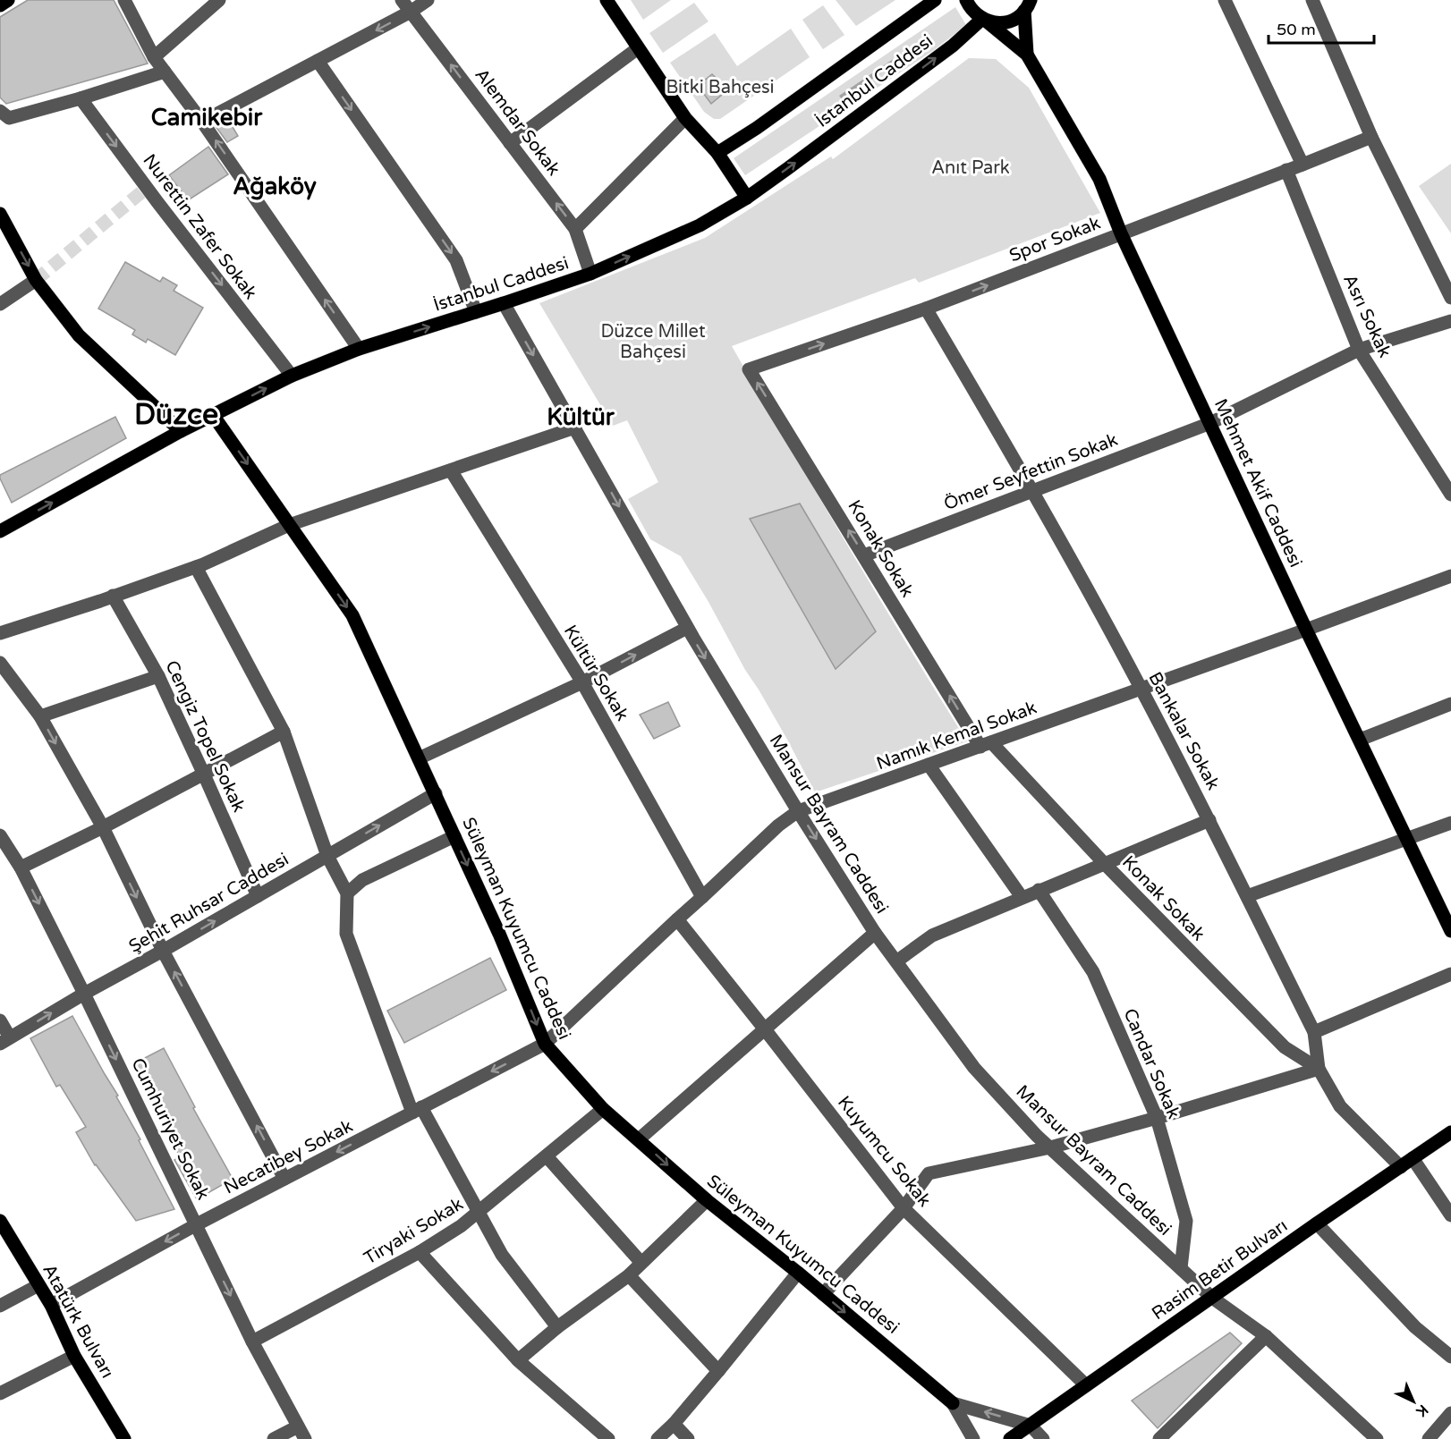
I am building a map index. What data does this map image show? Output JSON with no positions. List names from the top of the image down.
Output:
{
  "streets": {
    "main road": [
      "İstanbul Caddesi",
      "Mehmet Akif Caddesi",
      "Süleyman Kuyumcu Caddesi",
      "Rasim Betir Bulvarı",
      "Atatürk Bulvarı"
    ],
    "street": [
      "Alemdar Sokak",
      "Nurettin Zafer Sokak",
      "Spor Sokak",
      "Asrı Sokak",
      "Ömer Seyfettin Sokak",
      "Konak Sokak",
      "Kültür Sokak",
      "Bankalar Sokak",
      "Namık Kemal Sokak",
      "Cengiz Topel Sokak",
      "Mansur Bayram Caddesi",
      "Şehit Ruhsar Caddesi",
      "Candar Sokak",
      "Cumhuriyet Sokak",
      "Kuyumcu Sokak",
      "Necatibey Sokak",
      "Tiryaki Sokak"
    ]
  },
  "crossings": [
    ["İstanbul Caddesi", "Alemdar Sokak"],
    ["İstanbul Caddesi", "Nurettin Zafer Sokak"],
    ["İstanbul Caddesi", "Mansur Bayram Caddesi"],
    ["İstanbul Caddesi", "Süleyman Kuyumcu Caddesi"],
    ["Spor Sokak", "Asrı Sokak"],
    ["Spor Sokak", "Mehmet Akif Caddesi"],
    ["Spor Sokak", "Konak Sokak"],
    ["Spor Sokak", "Bankalar Sokak"],
    ["Asrı Sokak", "Ömer Seyfettin Sokak"],
    ["Ömer Seyfettin Sokak", "Mehmet Akif Caddesi"],
    ["Ömer Seyfettin Sokak", "Konak Sokak"],
    ["Ömer Seyfettin Sokak", "Bankalar Sokak"],
    ["Mehmet Akif Caddesi", "Namık Kemal Sokak"],
    ["Konak Sokak", "Bankalar Sokak"],
    ["Konak Sokak", "Namık Kemal Sokak"],
    ["Kültür Sokak", "Namık Kemal Sokak"],
    ["Bankalar Sokak", "Namık Kemal Sokak"],
    ["Bankalar Sokak", "Rasim Betir Bulvarı"],
    ["Namık Kemal Sokak", "Mansur Bayram Caddesi"],
    ["Namık Kemal Sokak", "Süleyman Kuyumcu Caddesi"],
    ["Namık Kemal Sokak", "Kuyumcu Sokak"],
    ["Namık Kemal Sokak", "Necatibey Sokak"],
    ["Cengiz Topel Sokak", "Şehit Ruhsar Caddesi"],
    ["Mansur Bayram Caddesi", "Candar Sokak"],
    ["Mansur Bayram Caddesi", "Rasim Betir Bulvarı"],
    ["Şehit Ruhsar Caddesi", "Süleyman Kuyumcu Caddesi"],
    ["Şehit Ruhsar Caddesi", "Cumhuriyet Sokak"],
    ["Süleyman Kuyumcu Caddesi", "Necatibey Sokak"],
    ["Süleyman Kuyumcu Caddesi", "Tiryaki Sokak"],
    ["Cumhuriyet Sokak", "Necatibey Sokak"],
    ["Cumhuriyet Sokak", "Tiryaki Sokak"],
    ["Kuyumcu Sokak", "Rasim Betir Bulvarı"],
    ["Necatibey Sokak", "Atatürk Bulvarı"]
  ],
  "one_way": [
    "İstanbul Caddesi",
    "Spor Sokak",
    "Konak Sokak",
    "Mansur Bayram Caddesi",
    "Süleyman Kuyumcu Caddesi",
    "Necatibey Sokak"
  ],
  "districts": [
    "Camikebir",
    "Ağaköy",
    "Düzce",
    "Kültür"
  ],
  "parks": ["Bitki Bahçesi", "Anıt Park", "Düzce Millet Bahçesi"],
  "scale_bar": "50 m",
  "north": "bottom right"
}
